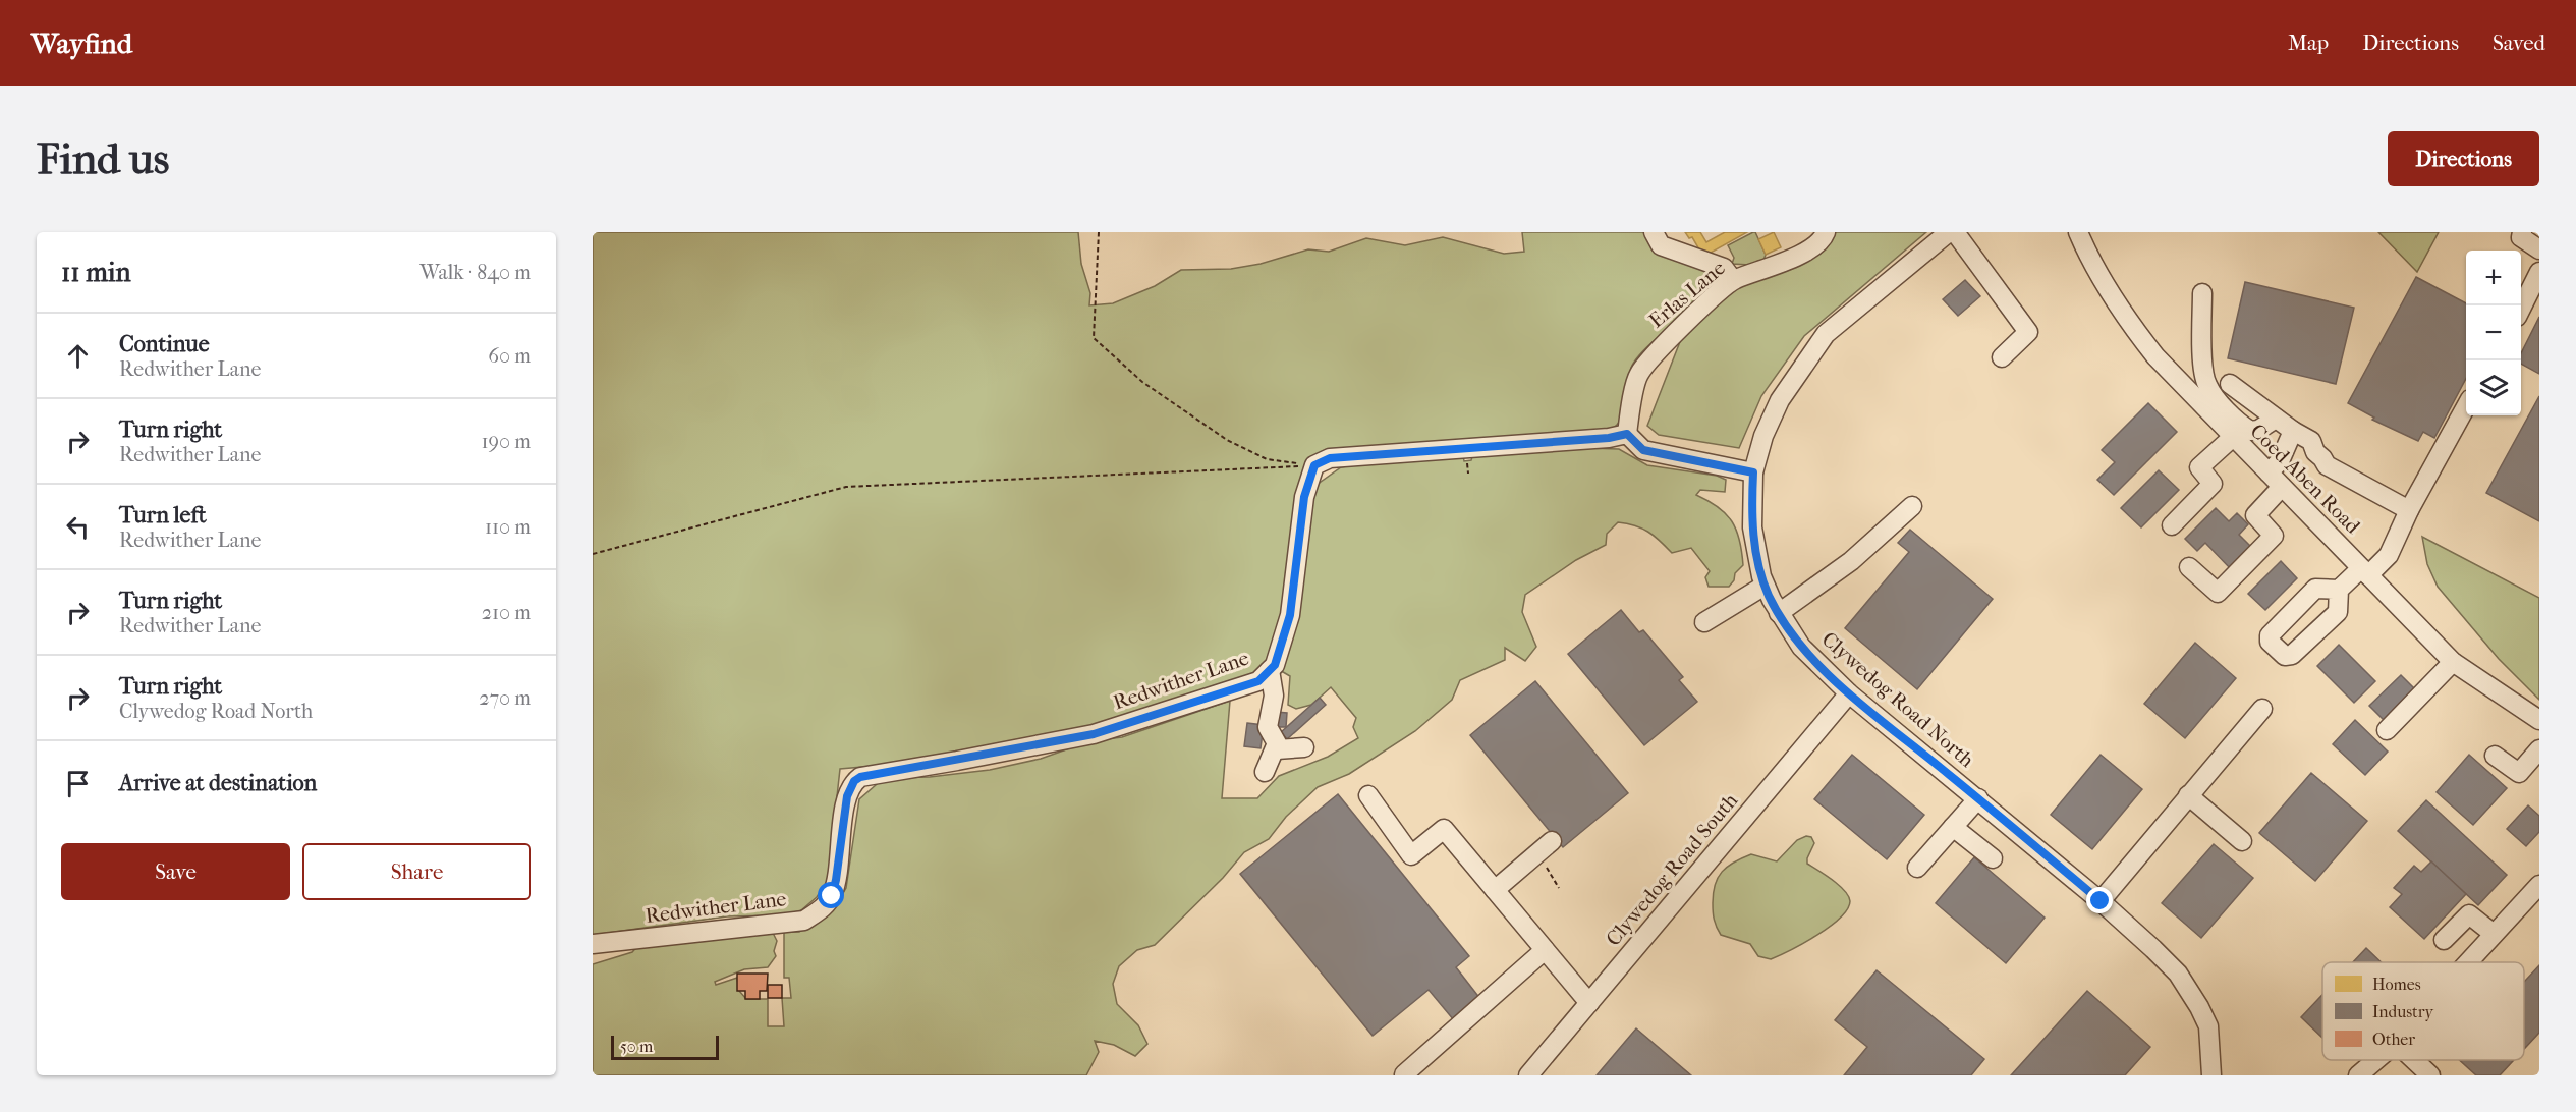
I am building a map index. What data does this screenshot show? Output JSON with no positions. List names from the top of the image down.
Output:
{
  "streets": {
    "street": [
      "Erlas Lane",
      "Coed Aben Road",
      "Redwither Lane",
      "Clywedog Road North",
      "Clywedog Road South"
    ]
  },
  "crossings": [
    ["Clywedog Road North", "Clywedog Road South"]
  ],
  "legend": ["Homes", "Industry", "Other"],
  "scale_bar": "50 m",
  "page": {
    "header": "Wayfind",
    "nav": ["Map", "Directions", "Saved"],
    "buttons": [
      "Directions",
      ["Save", "Share"]
    ],
    "title": "Find us",
    "heading": ["11 min", "Walk · 840 m"],
    "map_buttons": ["+", "−"],
    "list": [
      ["Continue", "Redwither Lane", "60 m"],
      ["Turn right", "Redwither Lane", "190 m"],
      ["Turn left", "Redwither Lane", "110 m"],
      ["Turn right", "Redwither Lane", "210 m"],
      ["Turn right", "Clywedog Road North", "270 m"],
      "Arrive at destination"
    ],
    "scale": "50 m"
  }
}
